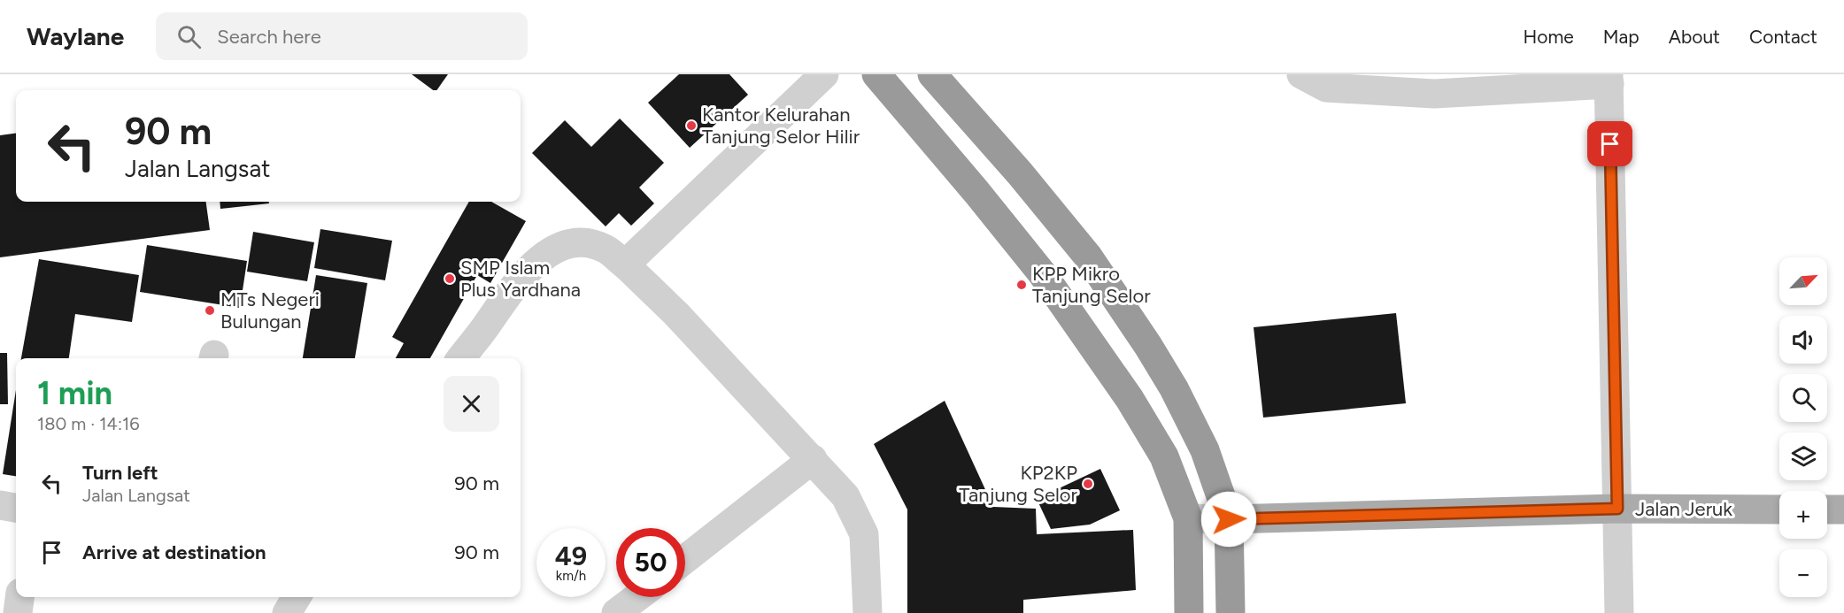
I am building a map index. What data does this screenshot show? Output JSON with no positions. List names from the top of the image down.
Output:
{
  "streets": {
    "main road": ["Jalan Jeruk"]
  },
  "places": [
    "Kantor Kelurahan Tanjung Selor Hilir",
    "SMP Islam Plus Yardhana",
    "KPP Mikro Tanjung Selor",
    "MTs Negeri Bulungan",
    "KP2KP Tanjung Selor"
  ],
  "north": "top right",
  "page": {
    "header": "Waylane",
    "search": "Search here",
    "nav": [
      "Home",
      "Map",
      "About",
      "Contact"
    ],
    "turn": ["90 m", "Jalan Langsat"],
    "map_buttons": ["+", "−"],
    "heading": ["1 min", "180 m · 14:16"],
    "list": [
      {
        "name": "Turn left",
        "note": "Jalan Langsat",
        "value": "90 m"
      },
      {
        "name": "Arrive at destination",
        "value": "90 m"
      }
    ],
    "speed": "49 km/h",
    "limit": "50"
  }
}
